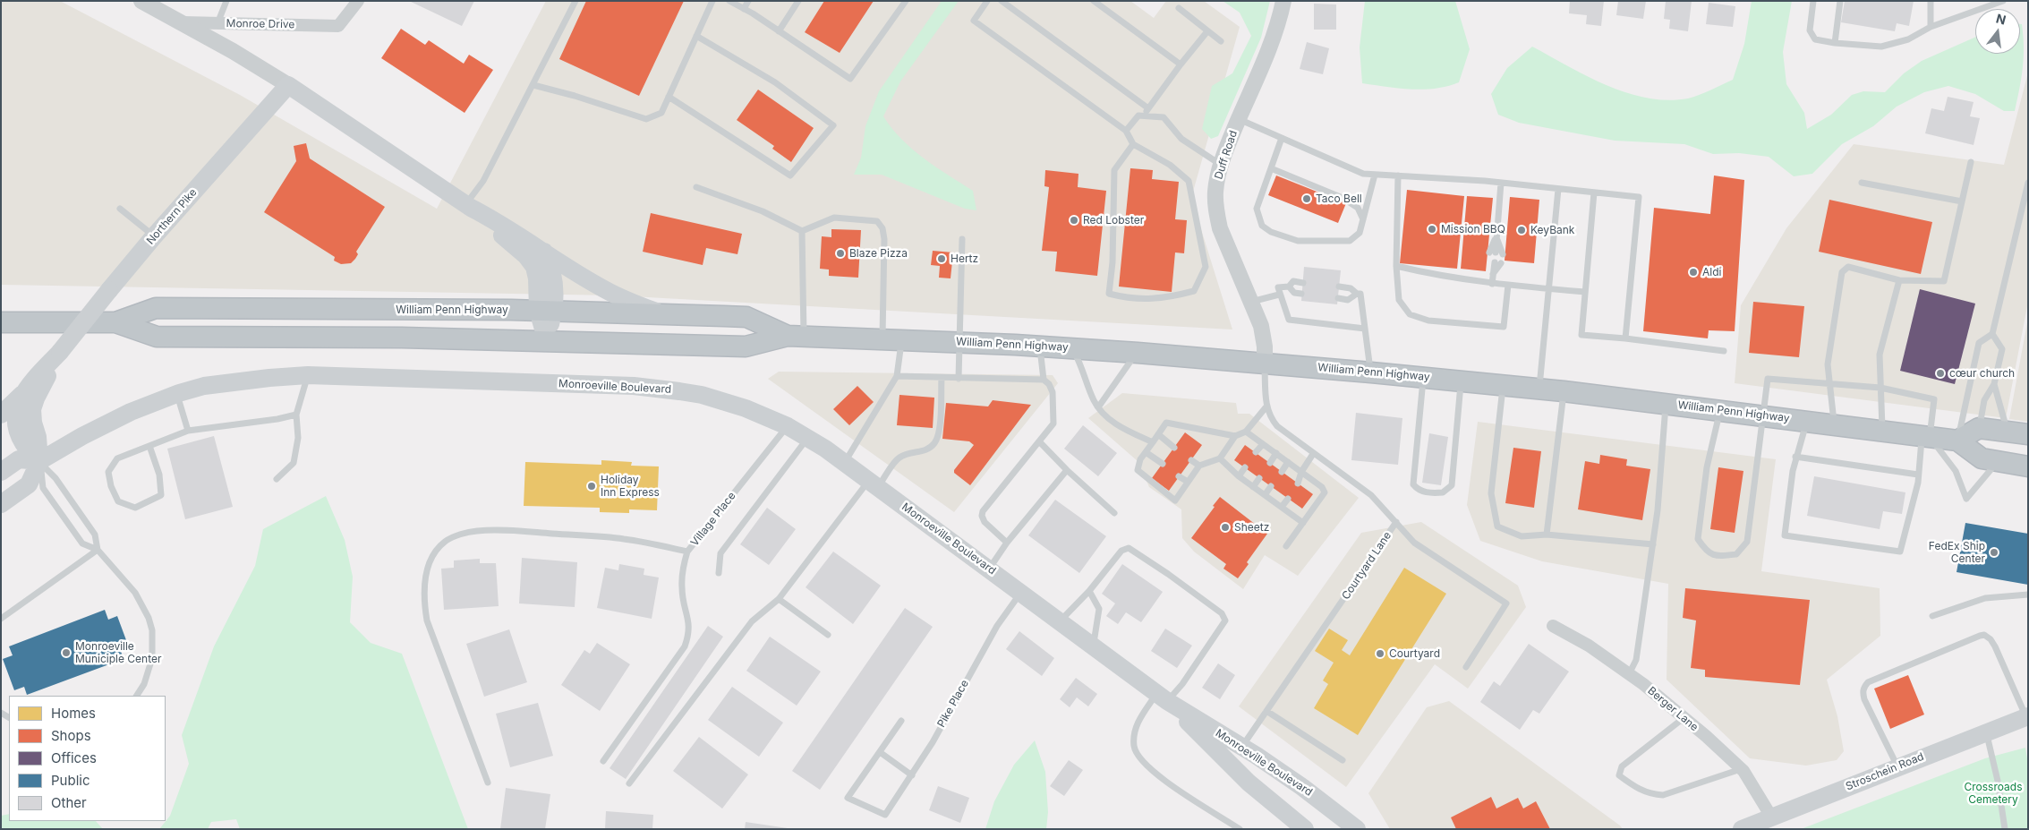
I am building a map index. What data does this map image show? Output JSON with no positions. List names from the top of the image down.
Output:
{
  "streets": {
    "highway": ["William Penn Highway"],
    "main road": ["Northern Pike", "Monroeville Boulevard", "Stroschein Road"],
    "street": ["Monroe Drive", "Duff Road", "Berger Lane"],
    "lane": ["Village Place", "Courtyard Lane", "Pike Place"]
  },
  "crossings": [
    ["Duff Road", "William Penn Highway"],
    ["Duff Road", "Courtyard Lane"],
    ["Northern Pike", "Monroeville Boulevard"],
    ["William Penn Highway", "Courtyard Lane"],
    ["Monroeville Boulevard", "Village Place"],
    ["Monroeville Boulevard", "Courtyard Lane"],
    ["Monroeville Boulevard", "Pike Place"],
    ["Berger Lane", "Stroschein Road"]
  ],
  "parks": ["Crossroads Cemetery"],
  "places": [
    "Taco Bell",
    "Red Lobster",
    "Mission BBQ",
    "KeyBank",
    "Blaze Pizza",
    "Hertz",
    "Aldi",
    "cœur church",
    "Holiday Inn Express",
    "Sheetz",
    "FedEx Ship Center",
    "Monroeville Municiple Center",
    "Courtyard"
  ],
  "legend": [
    "Homes",
    "Shops",
    "Offices",
    "Public",
    "Other"
  ],
  "north": "top"
}
